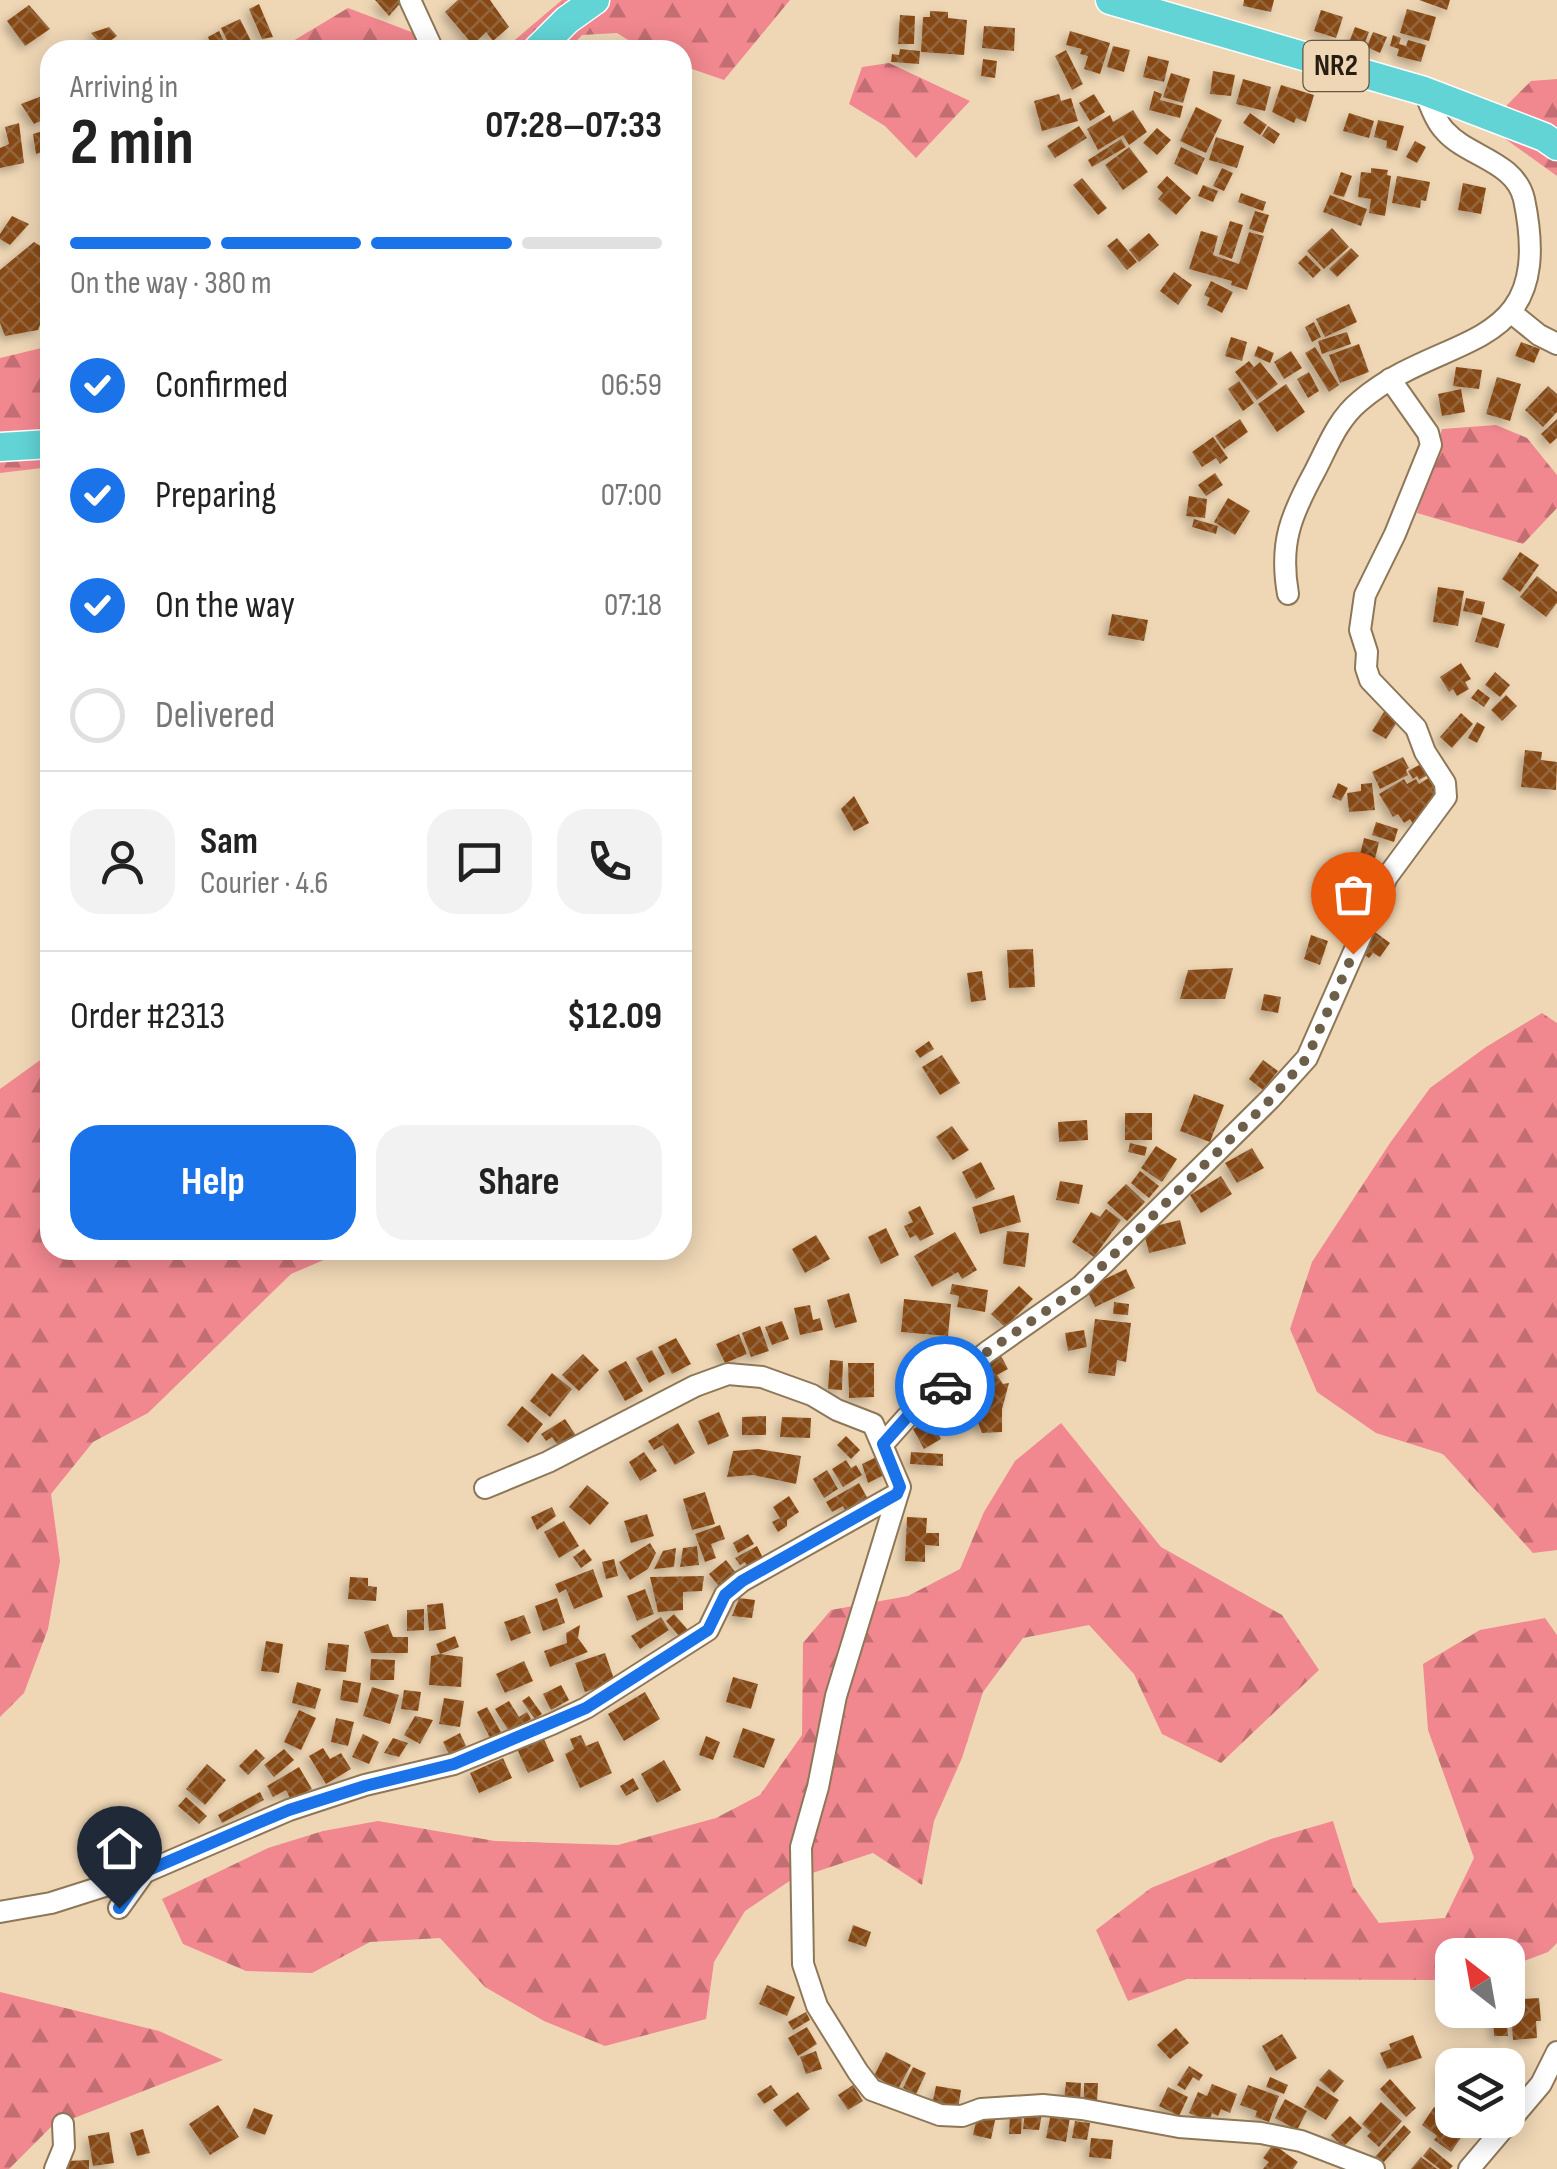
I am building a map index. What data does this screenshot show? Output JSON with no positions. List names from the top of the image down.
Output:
{
  "streets": {
    "highway": ["NR2"]
  },
  "north": "top left",
  "page": {
    "heading": ["2 min", "Arriving in", "07:28–07:33"],
    "panel": [
      "Sam",
      "Courier · 4.6",
      "Order #2313",
      "$12.09"
    ],
    "bar": "On the way · 380 m",
    "list": [
      ["Confirmed", "06:59"],
      ["Preparing", "07:00"],
      ["On the way", "07:18"],
      "Delivered"
    ],
    "buttons": ["Help", "Share"]
  }
}
